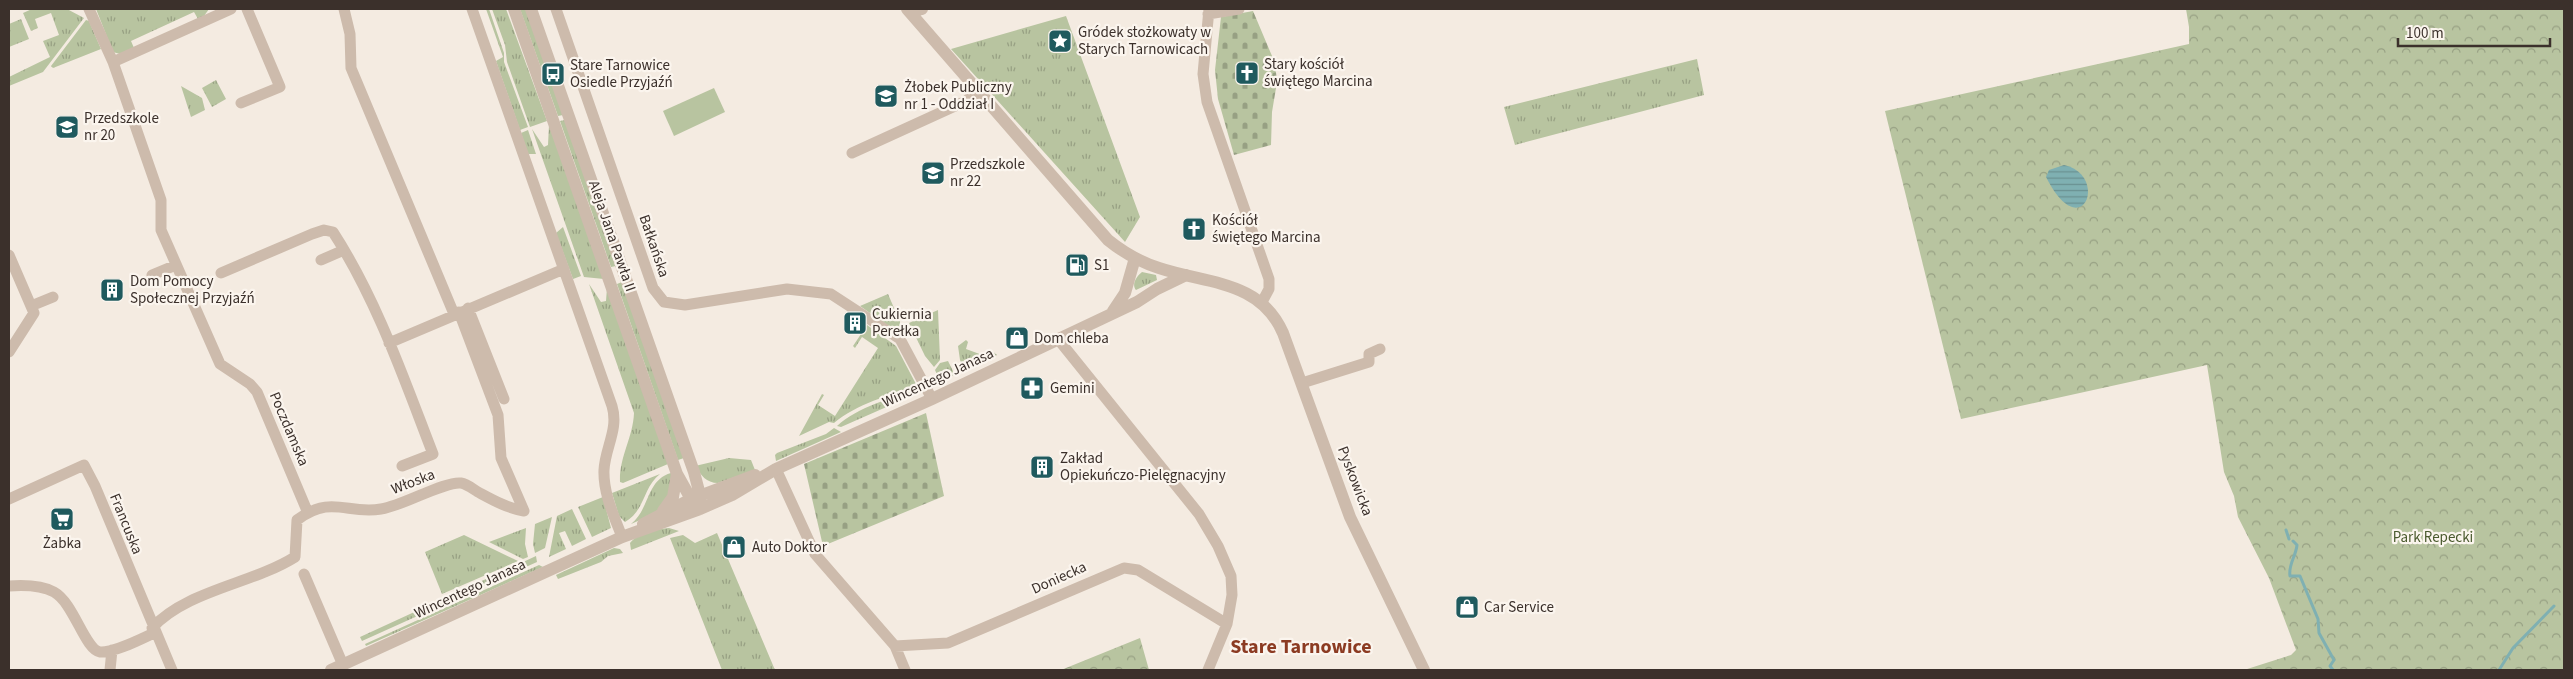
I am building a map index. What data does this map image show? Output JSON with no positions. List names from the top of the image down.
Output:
{
  "streets": {
    "street": [
      "Aleja Jana Pawła II",
      "Bałkańska",
      "Wincentego Janasa",
      "Poczdamska",
      "Pyskowicka",
      "Włoska",
      "Francuska",
      "Doniecka"
    ]
  },
  "crossings": [
    ["Aleja Jana Pawła II", "Wincentego Janasa"],
    ["Bałkańska", "Wincentego Janasa"],
    ["Poczdamska", "Włoska"]
  ],
  "districts": ["Stare Tarnowice"],
  "parks": ["Park Repecki"],
  "places": {
    "place": ["Gródek stożkowaty w Starych Tarnowicach"],
    "church": ["Stary kościół świętego Marcina", "Kościół świętego Marcina"],
    "bus stop": ["Stare Tarnowice Osiedle Przyjaźń"],
    "school or university": ["Żłobek Publiczny nr 1 - Oddział I", "Przedszkole nr 20", "Przedszkole nr 22"],
    "fuel station": ["S1"],
    "building": ["Dom Pomocy Społecznej Przyjaźń", "Cukiernia Perełka", "Zakład Opiekuńczo-Pielęgnacyjny"],
    "shop": ["Dom chleba", "Auto Doktor", "Car Service"],
    "pharmacy": ["Gemini"],
    "supermarket": ["Żabka"]
  },
  "scale_bar": "100 m"
}
